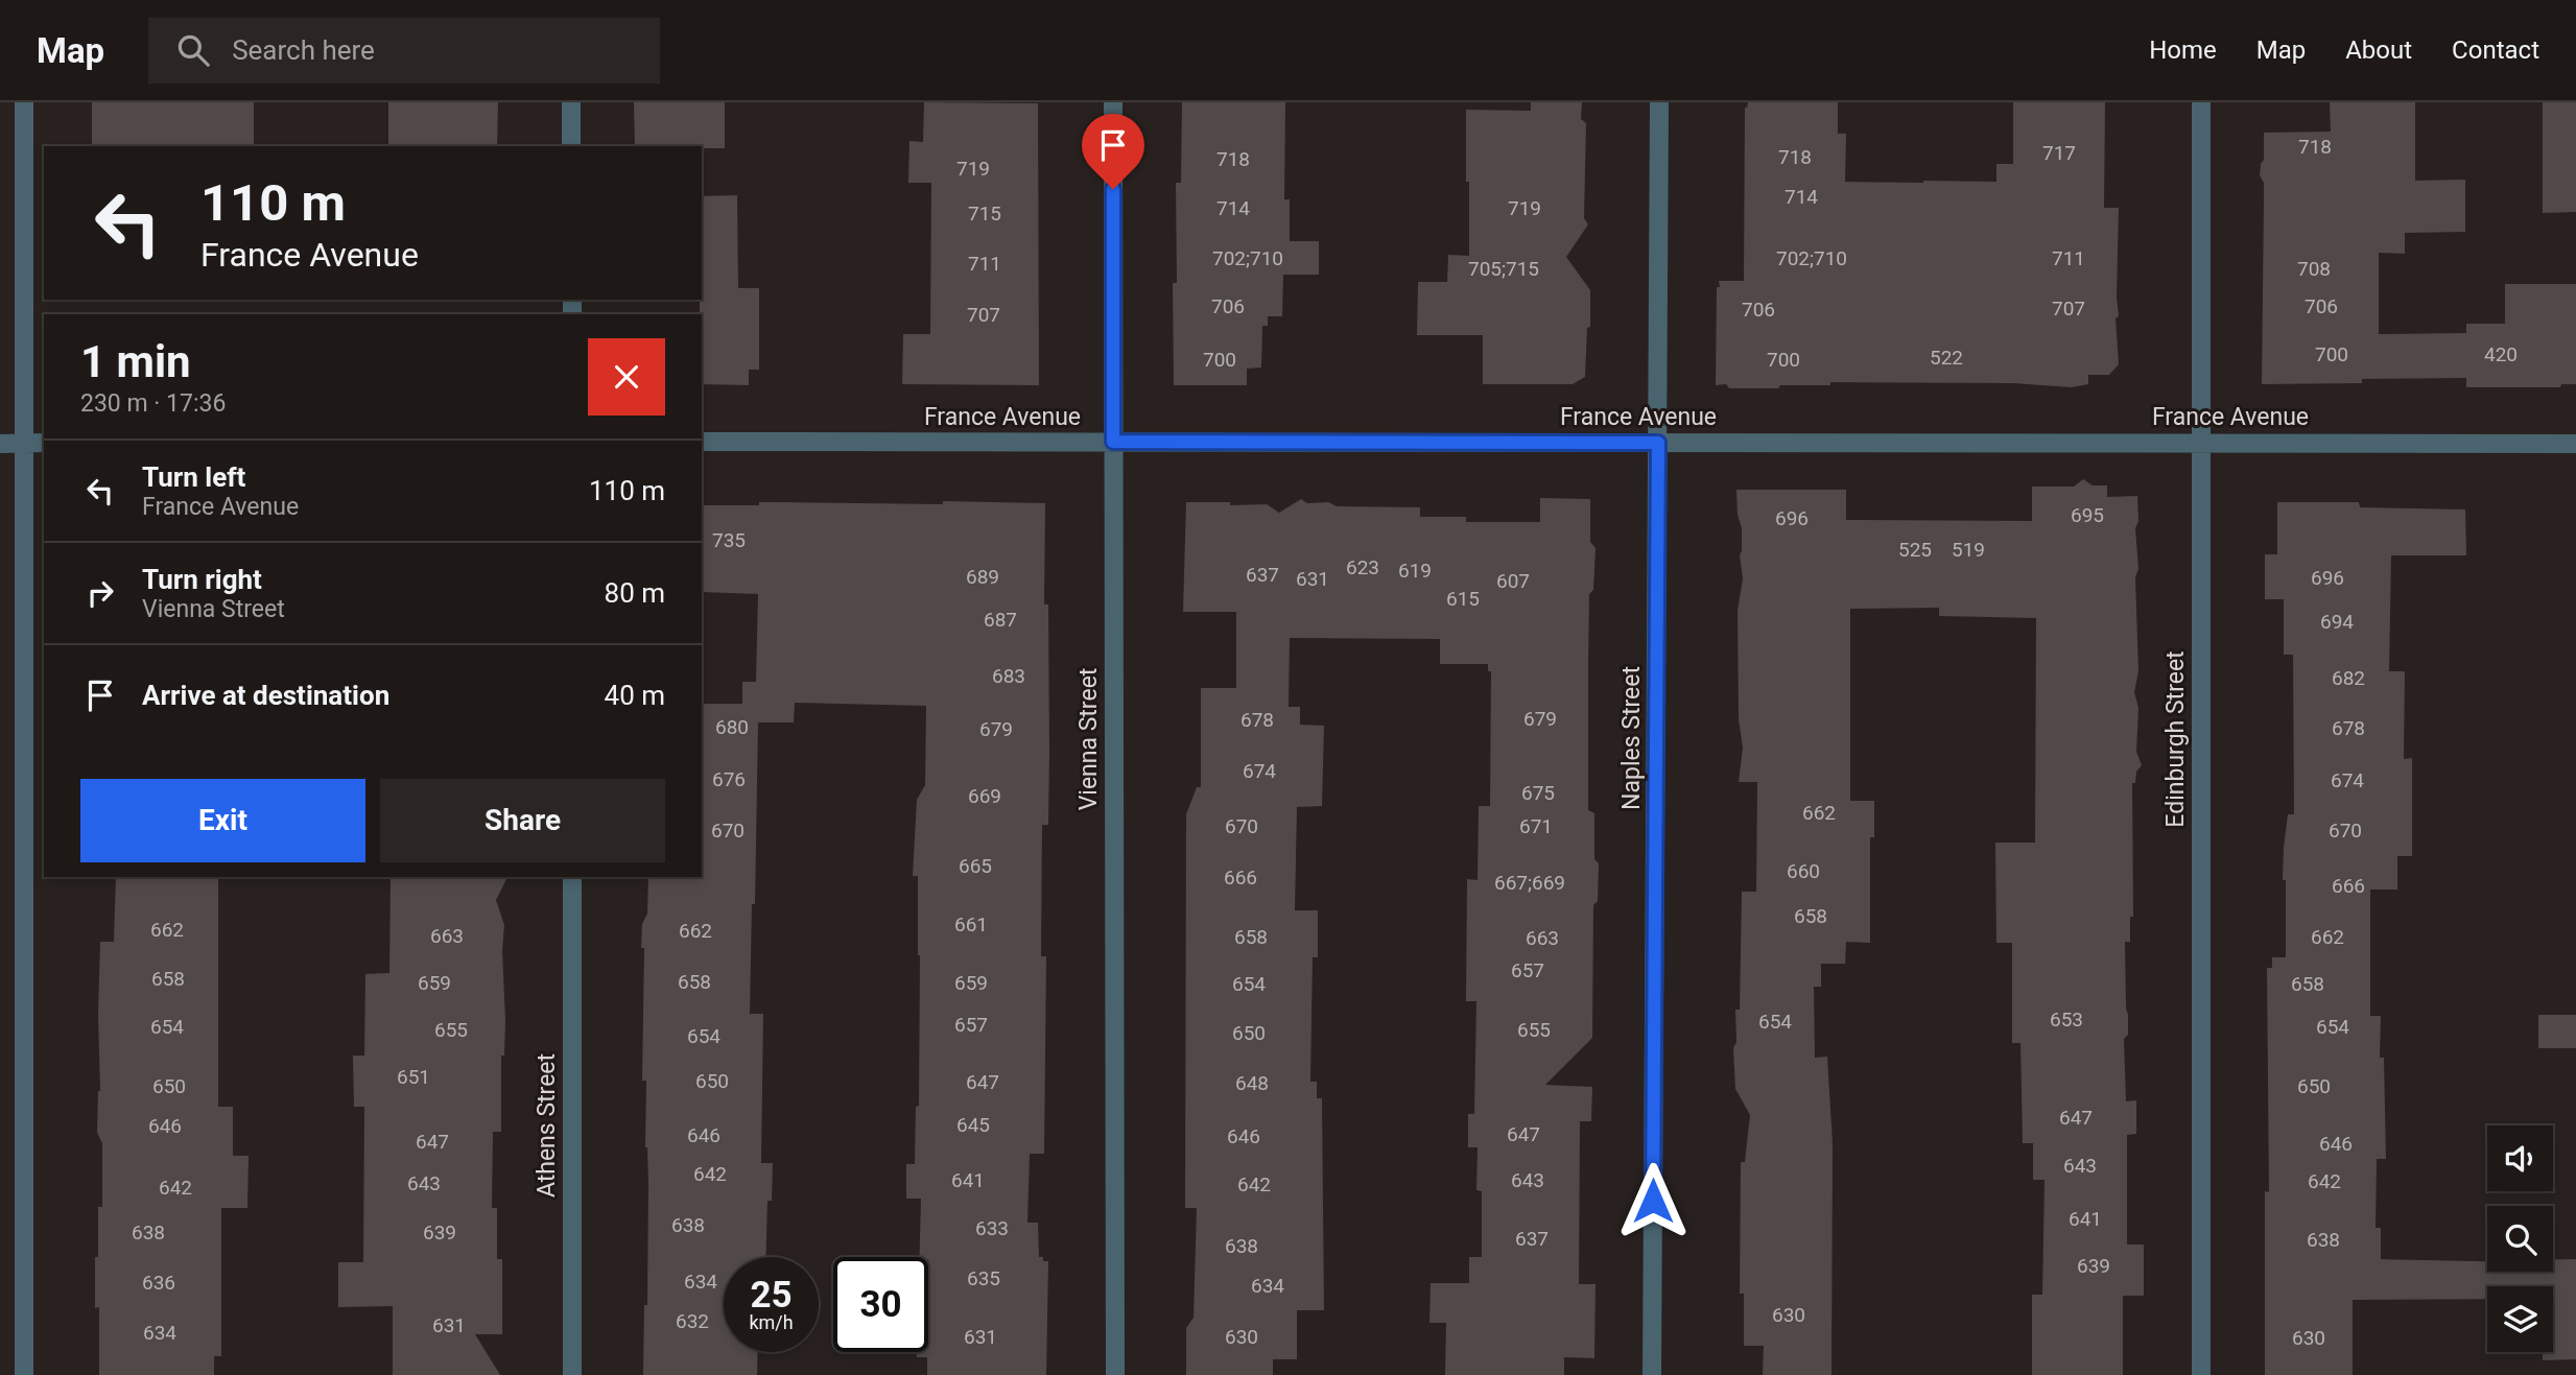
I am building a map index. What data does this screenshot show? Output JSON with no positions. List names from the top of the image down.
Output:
{
  "streets": {
    "street": [
      "France Avenue",
      "Naples Street",
      "Vienna Street",
      "Edinburgh Street",
      "Athens Street"
    ]
  },
  "crossings": [
    ["France Avenue", "Naples Street"],
    ["France Avenue", "Vienna Street"],
    ["France Avenue", "Edinburgh Street"]
  ],
  "house_numbers": [
    "718",
    "717",
    "718",
    "718",
    "719",
    "714",
    "714",
    "719",
    "715",
    "702;710",
    "702;710",
    "711",
    "711",
    "705;715",
    "708",
    "706",
    "706",
    "707",
    "706",
    "707",
    "700",
    "420",
    "522",
    "700",
    "700",
    "695",
    "696",
    "735",
    "525",
    "519",
    "623",
    "619",
    "637",
    "689",
    "696",
    "631",
    "607",
    "615",
    "687",
    "694",
    "683",
    "682",
    "679",
    "678",
    "680",
    "678",
    "679",
    "674",
    "676",
    "674",
    "675",
    "669",
    "662",
    "670",
    "671",
    "670",
    "670",
    "665",
    "660",
    "666",
    "667;669",
    "666",
    "658",
    "661",
    "662",
    "662",
    "663",
    "658",
    "662",
    "663",
    "657",
    "658",
    "658",
    "659",
    "659",
    "654",
    "658",
    "653",
    "654",
    "657",
    "654",
    "654",
    "655",
    "655",
    "650",
    "654",
    "651",
    "650",
    "647",
    "648",
    "650",
    "650",
    "647",
    "645",
    "646",
    "647",
    "646",
    "646",
    "647",
    "646",
    "643",
    "642",
    "641",
    "643",
    "642",
    "643",
    "642",
    "642",
    "641",
    "638",
    "633",
    "638",
    "639",
    "637",
    "638",
    "638",
    "639",
    "635",
    "634",
    "636",
    "634",
    "630",
    "632",
    "631",
    "634",
    "631",
    "630",
    "630"
  ],
  "page": {
    "header": "Map",
    "search": "Search here",
    "nav": [
      "Home",
      "Map",
      "About",
      "Contact"
    ],
    "turn": ["110 m", "France Avenue"],
    "heading": ["1 min", "230 m · 17:36"],
    "list": [
      {
        "name": "Turn left",
        "note": "France Avenue",
        "value": "110 m"
      },
      {
        "name": "Turn right",
        "note": "Vienna Street",
        "value": "80 m"
      },
      {
        "name": "Arrive at destination",
        "value": "40 m"
      }
    ],
    "buttons": ["Exit", "Share"],
    "speed": "25 km/h",
    "limit": "30"
  }
}
